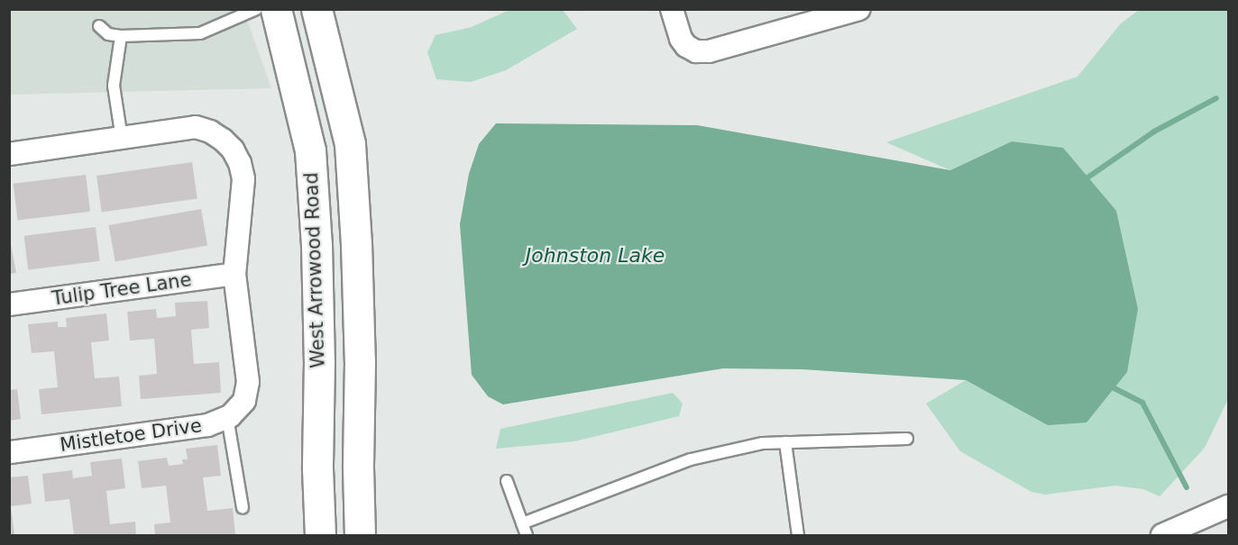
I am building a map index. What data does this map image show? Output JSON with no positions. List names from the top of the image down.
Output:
{
  "streets": {
    "main road": ["West Arrowood Road"],
    "street": ["Tulip Tree Lane", "Mistletoe Drive"]
  },
  "crossings": [
    ["Tulip Tree Lane", "Mistletoe Drive"]
  ],
  "water": ["Johnston Lake"]
}
